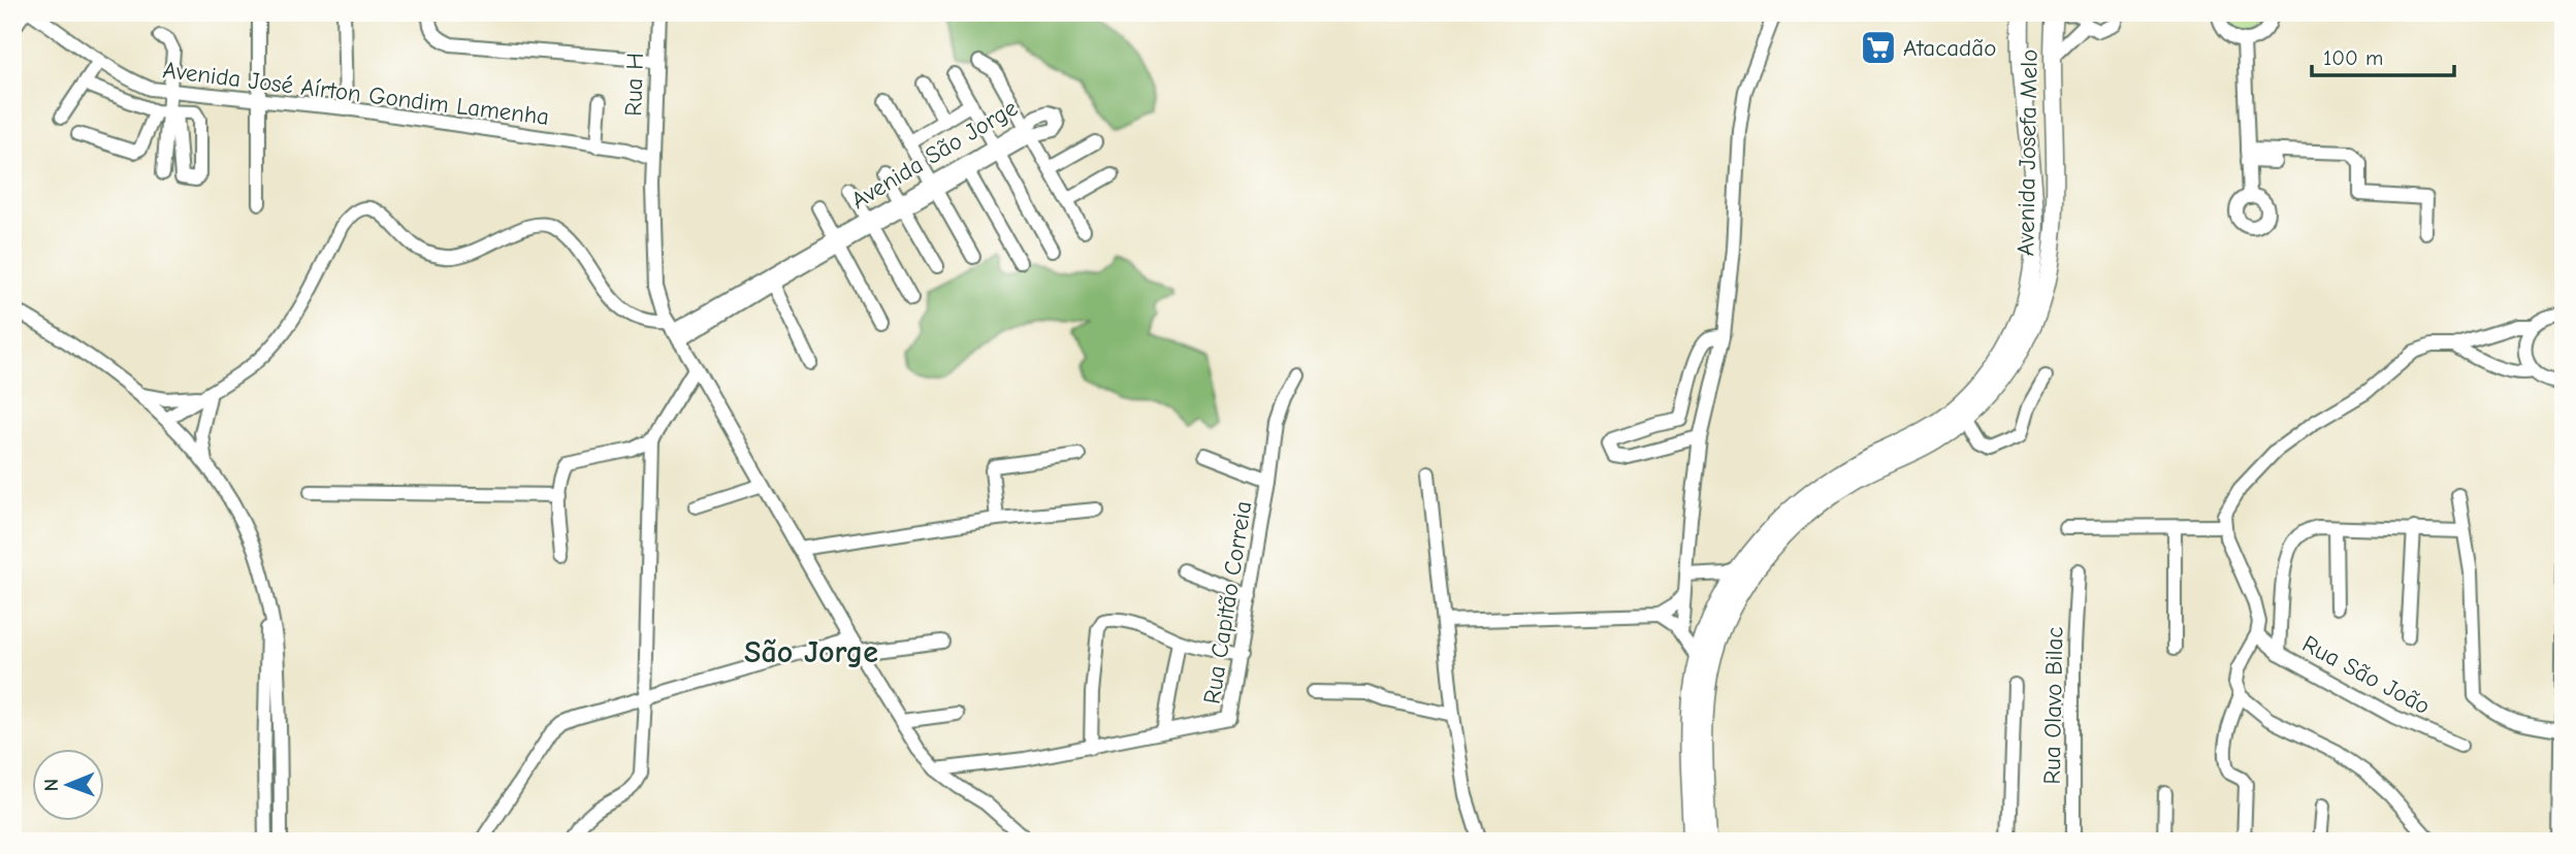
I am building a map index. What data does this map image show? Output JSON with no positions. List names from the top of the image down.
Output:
{
  "streets": {
    "main road": ["Avenida Josefa Melo"],
    "street": [
      "Rua H",
      "Avenida José Aírton Gondim Lamenha",
      "Avenida São Jorge",
      "Rua Capitão Correia",
      "Rua São João",
      "Rua Olavo Bilac"
    ]
  },
  "crossings": [
    ["Rua H", "Avenida José Aírton Gondim Lamenha"],
    ["Rua H", "Avenida São Jorge"],
    ["Rua H", "Rua Capitão Correia"]
  ],
  "districts": ["São Jorge"],
  "places": {
    "supermarket": ["Atacadão"]
  },
  "scale_bar": "100 m",
  "north": "left"
}
